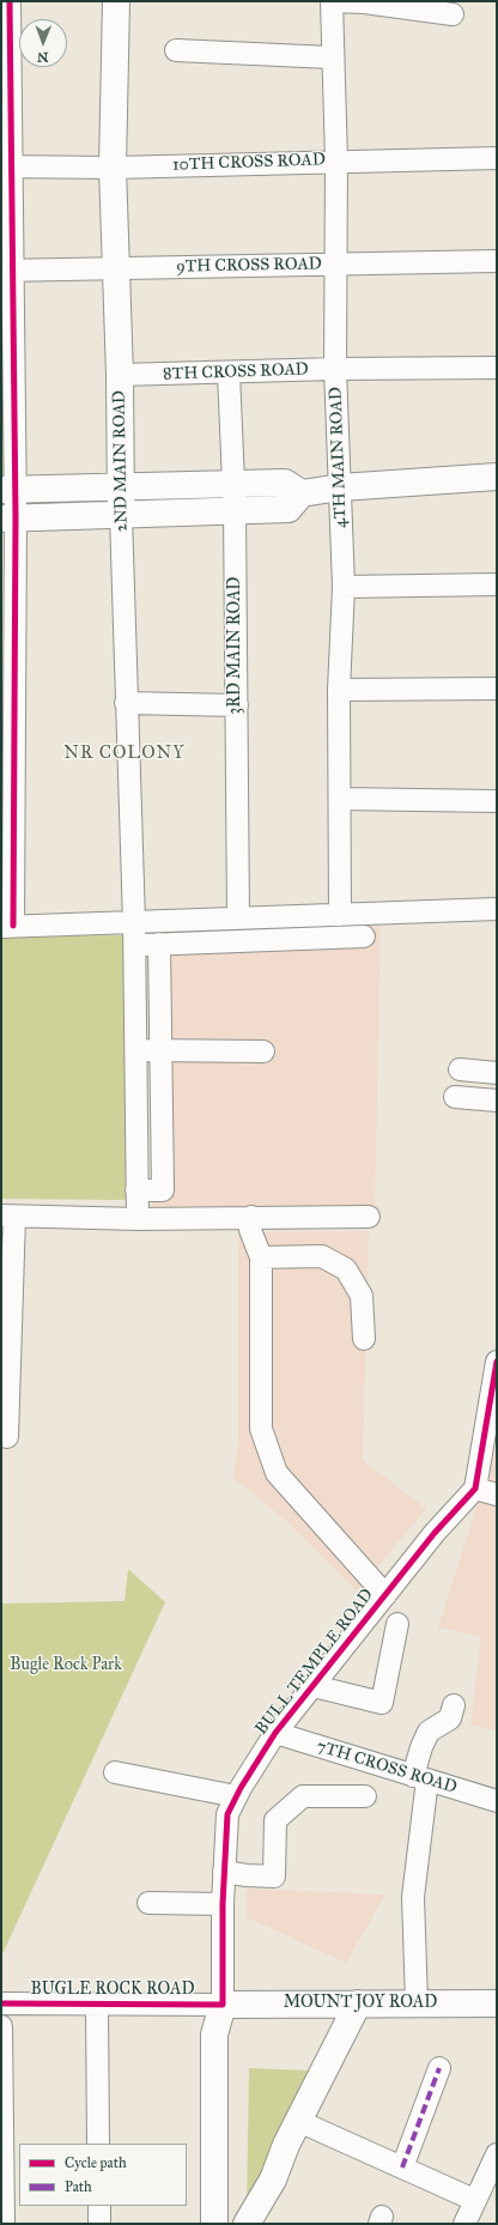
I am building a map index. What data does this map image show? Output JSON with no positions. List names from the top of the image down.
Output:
{
  "streets": {
    "main road": ["2ND MAIN ROAD", "BULL TEMPLE ROAD", "MOUNT JOY ROAD"],
    "street": [
      "10TH CROSS ROAD",
      "9TH CROSS ROAD",
      "8TH CROSS ROAD",
      "4TH MAIN ROAD",
      "3RD MAIN ROAD",
      "7TH CROSS ROAD",
      "BUGLE ROCK ROAD"
    ]
  },
  "crossings": [
    ["10TH CROSS ROAD", "4TH MAIN ROAD"],
    ["10TH CROSS ROAD", "2ND MAIN ROAD"],
    ["9TH CROSS ROAD", "4TH MAIN ROAD"],
    ["9TH CROSS ROAD", "2ND MAIN ROAD"],
    ["8TH CROSS ROAD", "4TH MAIN ROAD"],
    ["8TH CROSS ROAD", "2ND MAIN ROAD"],
    ["8TH CROSS ROAD", "3RD MAIN ROAD"],
    ["BULL TEMPLE ROAD", "7TH CROSS ROAD"],
    ["BULL TEMPLE ROAD", "BUGLE ROCK ROAD"],
    ["BULL TEMPLE ROAD", "MOUNT JOY ROAD"],
    ["BUGLE ROCK ROAD", "MOUNT JOY ROAD"]
  ],
  "districts": ["NR COLONY"],
  "parks": ["Bugle Rock Park"],
  "legend": ["Cycle path", "Path"],
  "north": "bottom"
}
